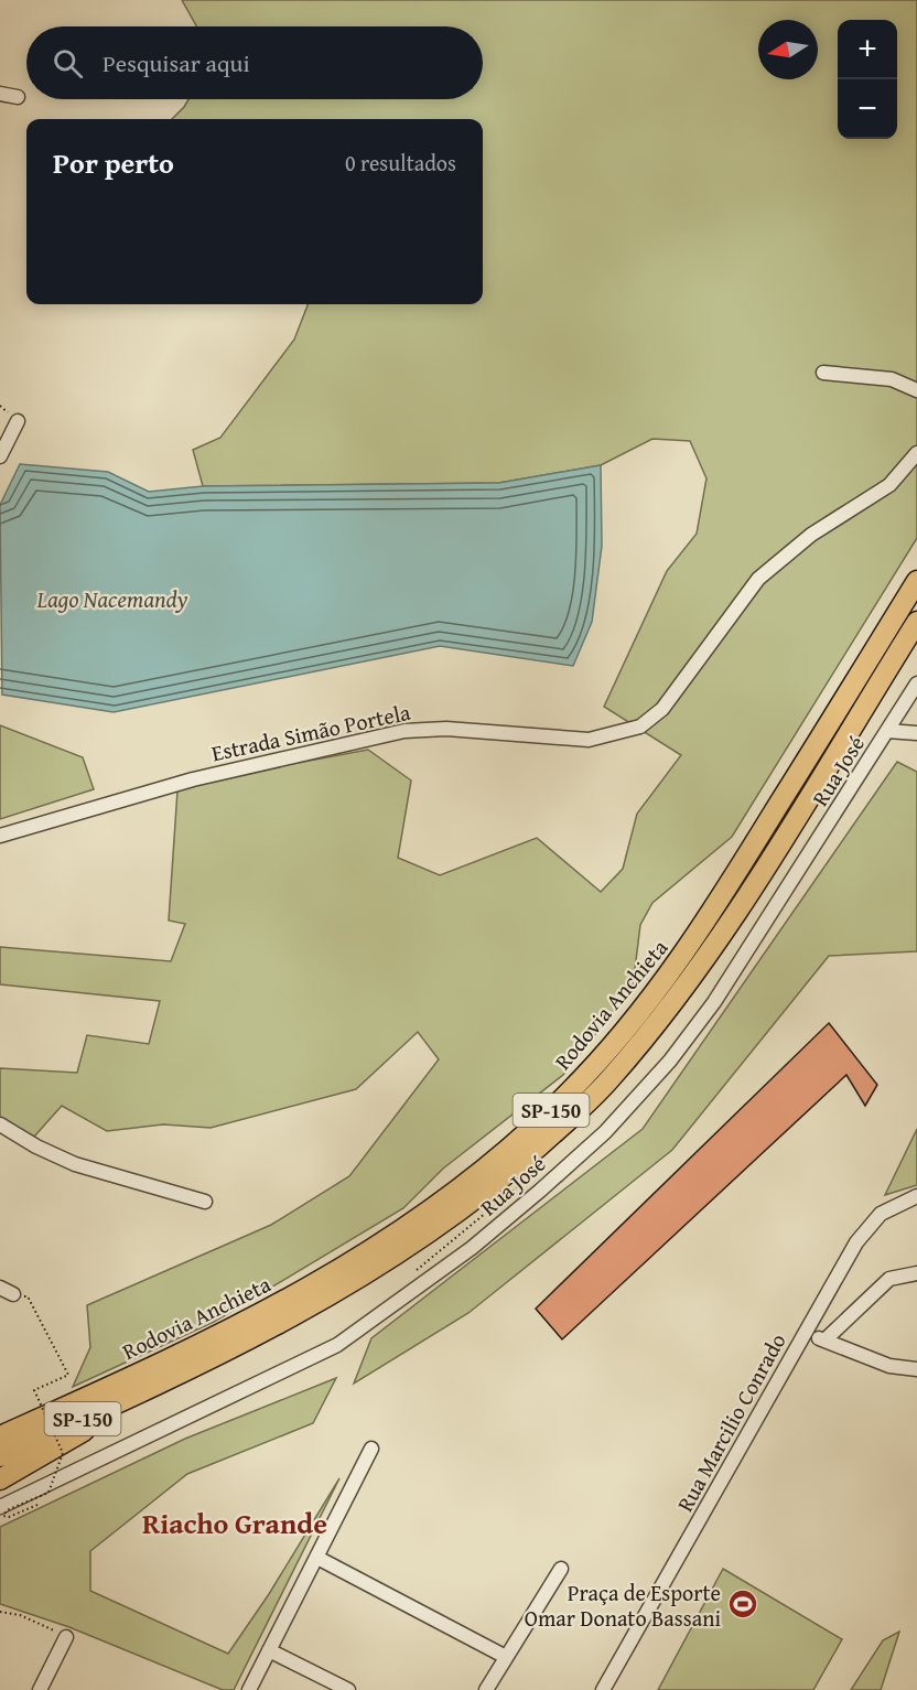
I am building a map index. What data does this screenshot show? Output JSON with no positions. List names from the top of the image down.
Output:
{
  "streets": {
    "highway": ["Rodovia Anchieta", "SP-150"],
    "street": ["Estrada Simão Portela", "Rua José", "Rua Marcilio Conrado"]
  },
  "districts": ["Riacho Grande"],
  "water": ["Lago Nacemandy"],
  "places": {
    "sports": ["Praça de Esporte Omar Donato Bassani"]
  },
  "north": "left",
  "page": {
    "map_buttons": ["+", "−"],
    "search": "Pesquisar aqui",
    "heading": ["Por perto", "0 resultados"]
  }
}
